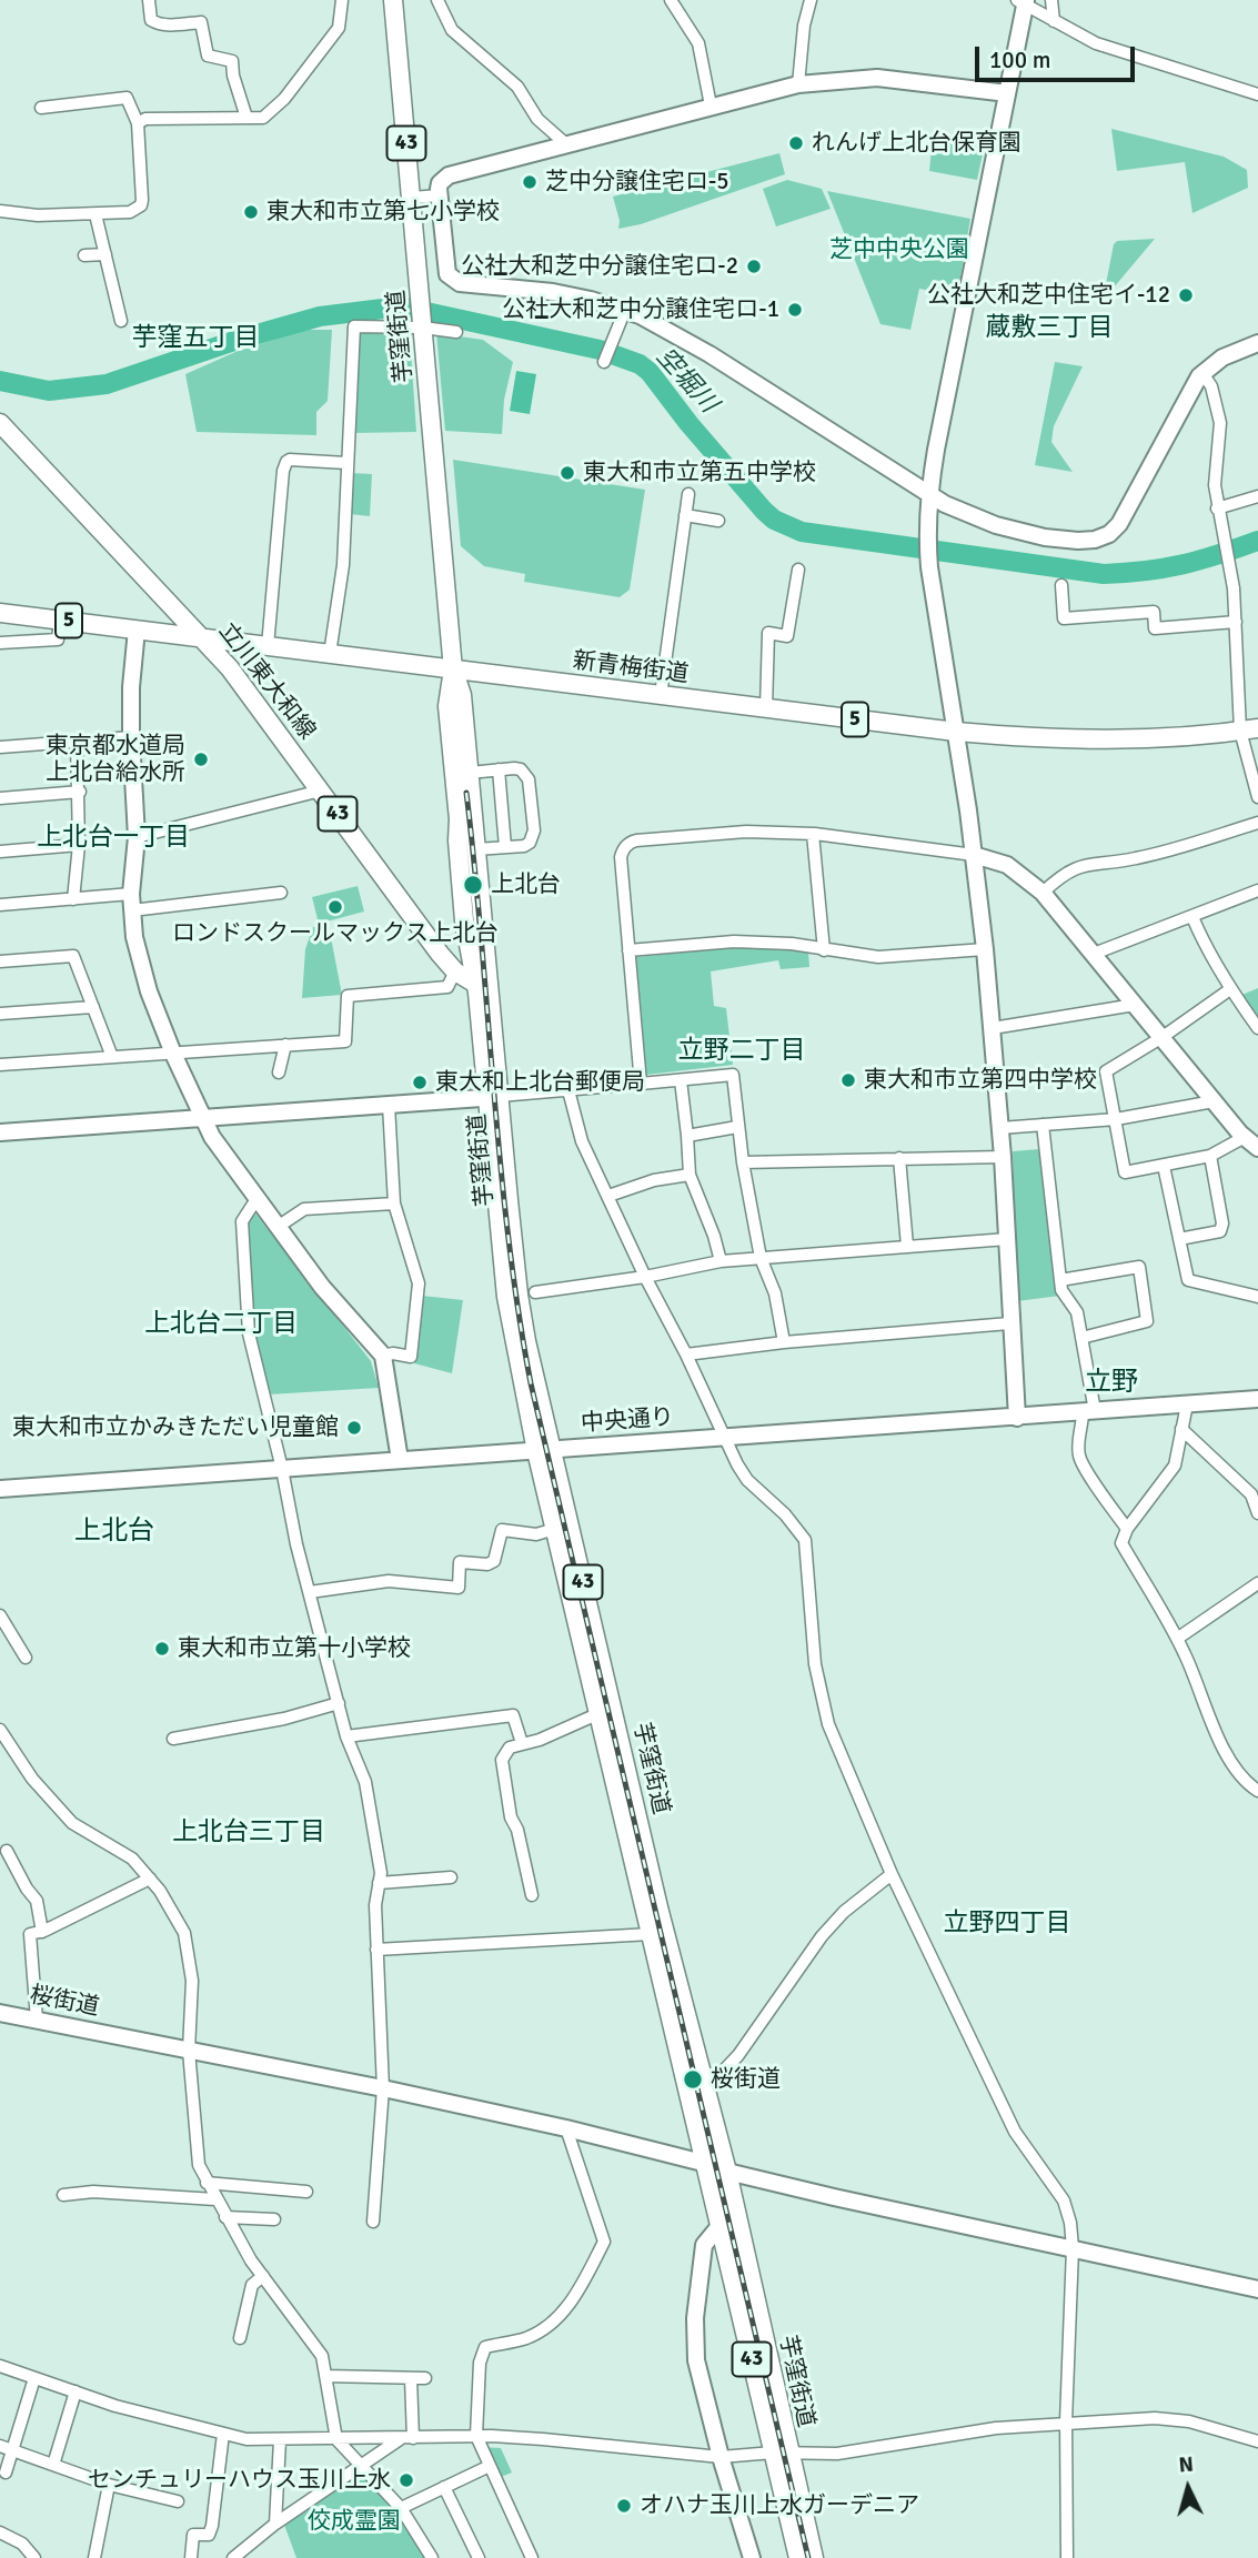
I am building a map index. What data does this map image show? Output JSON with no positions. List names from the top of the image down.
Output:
{
  "streets": {
    "main road": [
      "43",
      "芋窪街道",
      "5",
      "新青梅街道",
      "立川東大和線"
    ],
    "street": ["中央通り", "桜街道"]
  },
  "crossings": [
    ["芋窪街道", "新青梅街道"],
    ["芋窪街道", "立川東大和線"],
    ["芋窪街道", "中央通り"],
    ["芋窪街道", "桜街道"],
    ["新青梅街道", "立川東大和線"]
  ],
  "districts": [
    "蔵敷三丁目",
    "芋窪五丁目",
    "上北台一丁目",
    "立野二丁目",
    "上北台二丁目",
    "立野",
    "上北台",
    "上北台三丁目",
    "立野四丁目"
  ],
  "water": ["空堀川"],
  "parks": ["芝中中央公園", "佼成霊園"],
  "places": [
    "れんげ上北台保育園",
    "芝中分譲住宅ロ-5",
    "東大和市立第七小学校",
    "公社大和芝中分譲住宅ロ-2",
    "公社大和芝中住宅イ-12",
    "公社大和芝中分譲住宅ロ-1",
    "東大和市立第五中学校",
    "東京都水道局 上北台給水所",
    "上北台",
    "ロンドスクールマックス上北台",
    "東大和市立第四中学校",
    "東大和上北台郵便局",
    "東大和市立かみきただい児童館",
    "東大和市立第十小学校",
    "桜街道",
    "センチュリーハウス玉川上水",
    "オハナ玉川上水ガーデニア"
  ],
  "scale_bar": "100 m",
  "north": "top"
}
